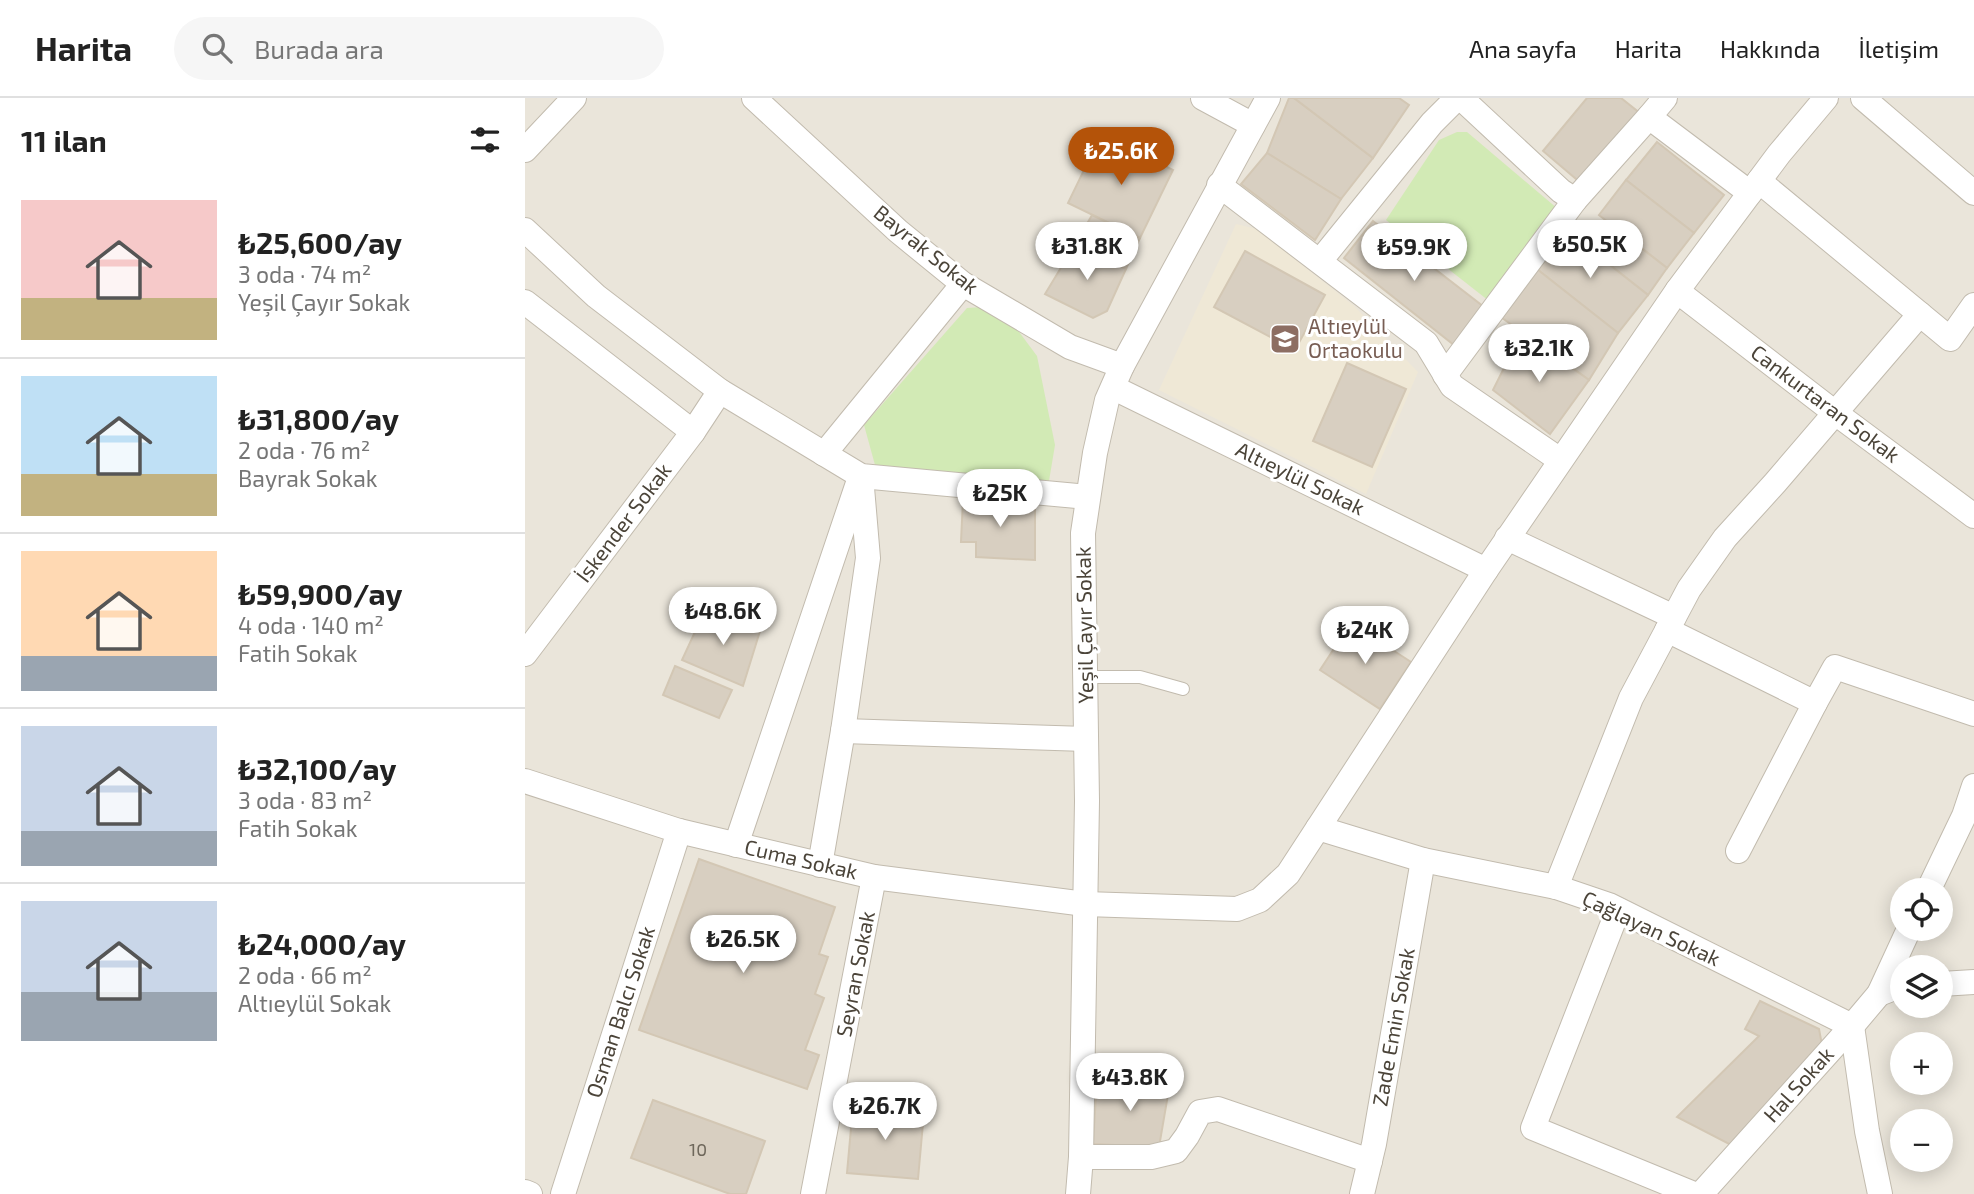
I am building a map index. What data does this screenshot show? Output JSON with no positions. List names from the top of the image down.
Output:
{
  "streets": {
    "street": [
      "Bayrak Sokak",
      "Cankurtaran Sokak",
      "Altıeylül Sokak",
      "İskender Sokak",
      "Yeşil Çayır Sokak",
      "Cuma Sokak",
      "Çağlayan Sokak",
      "Seyran Sokak",
      "Osman Balcı Sokak",
      "Zade Emin Sokak",
      "Hal Sokak"
    ]
  },
  "crossings": [
    ["Bayrak Sokak", "Altıeylül Sokak"],
    ["Bayrak Sokak", "Yeşil Çayır Sokak"],
    ["Cankurtaran Sokak", "Cuma Sokak"],
    ["Altıeylül Sokak", "Yeşil Çayır Sokak"],
    ["Altıeylül Sokak", "Cuma Sokak"],
    ["Yeşil Çayır Sokak", "Cuma Sokak"],
    ["Cuma Sokak", "Çağlayan Sokak"],
    ["Cuma Sokak", "Seyran Sokak"],
    ["Cuma Sokak", "Osman Balcı Sokak"],
    ["Çağlayan Sokak", "Zade Emin Sokak"],
    ["Çağlayan Sokak", "Hal Sokak"]
  ],
  "places": {
    "school or university": ["Altıeylül Ortaokulu"]
  },
  "house_numbers": ["10"],
  "page": {
    "header": "Harita",
    "search": "Burada ara",
    "nav": [
      "Ana sayfa",
      "Harita",
      "Hakkında",
      "İletişim"
    ],
    "heading": "11 ilan",
    "price": [
      "₺25.6K",
      "₺50.5K",
      "₺31.8K",
      "₺59.9K",
      "₺32.1K",
      "₺25K",
      "₺48.6K",
      "₺24K",
      "₺26.5K",
      "₺43.8K",
      "₺26.7K"
    ],
    "list": [
      {
        "name": "₺25,600/ay",
        "note": "3 oda · 74 m² · Yeşil Çayır Sokak"
      },
      {
        "name": "₺31,800/ay",
        "note": "2 oda · 76 m² · Bayrak Sokak"
      },
      {
        "name": "₺59,900/ay",
        "note": "4 oda · 140 m² · Fatih Sokak"
      },
      {
        "name": "₺32,100/ay",
        "note": "3 oda · 83 m² · Fatih Sokak"
      },
      {
        "name": "₺24,000/ay",
        "note": "2 oda · 66 m² · Altıeylül Sokak"
      }
    ],
    "map_buttons": ["+", "−"]
  }
}
